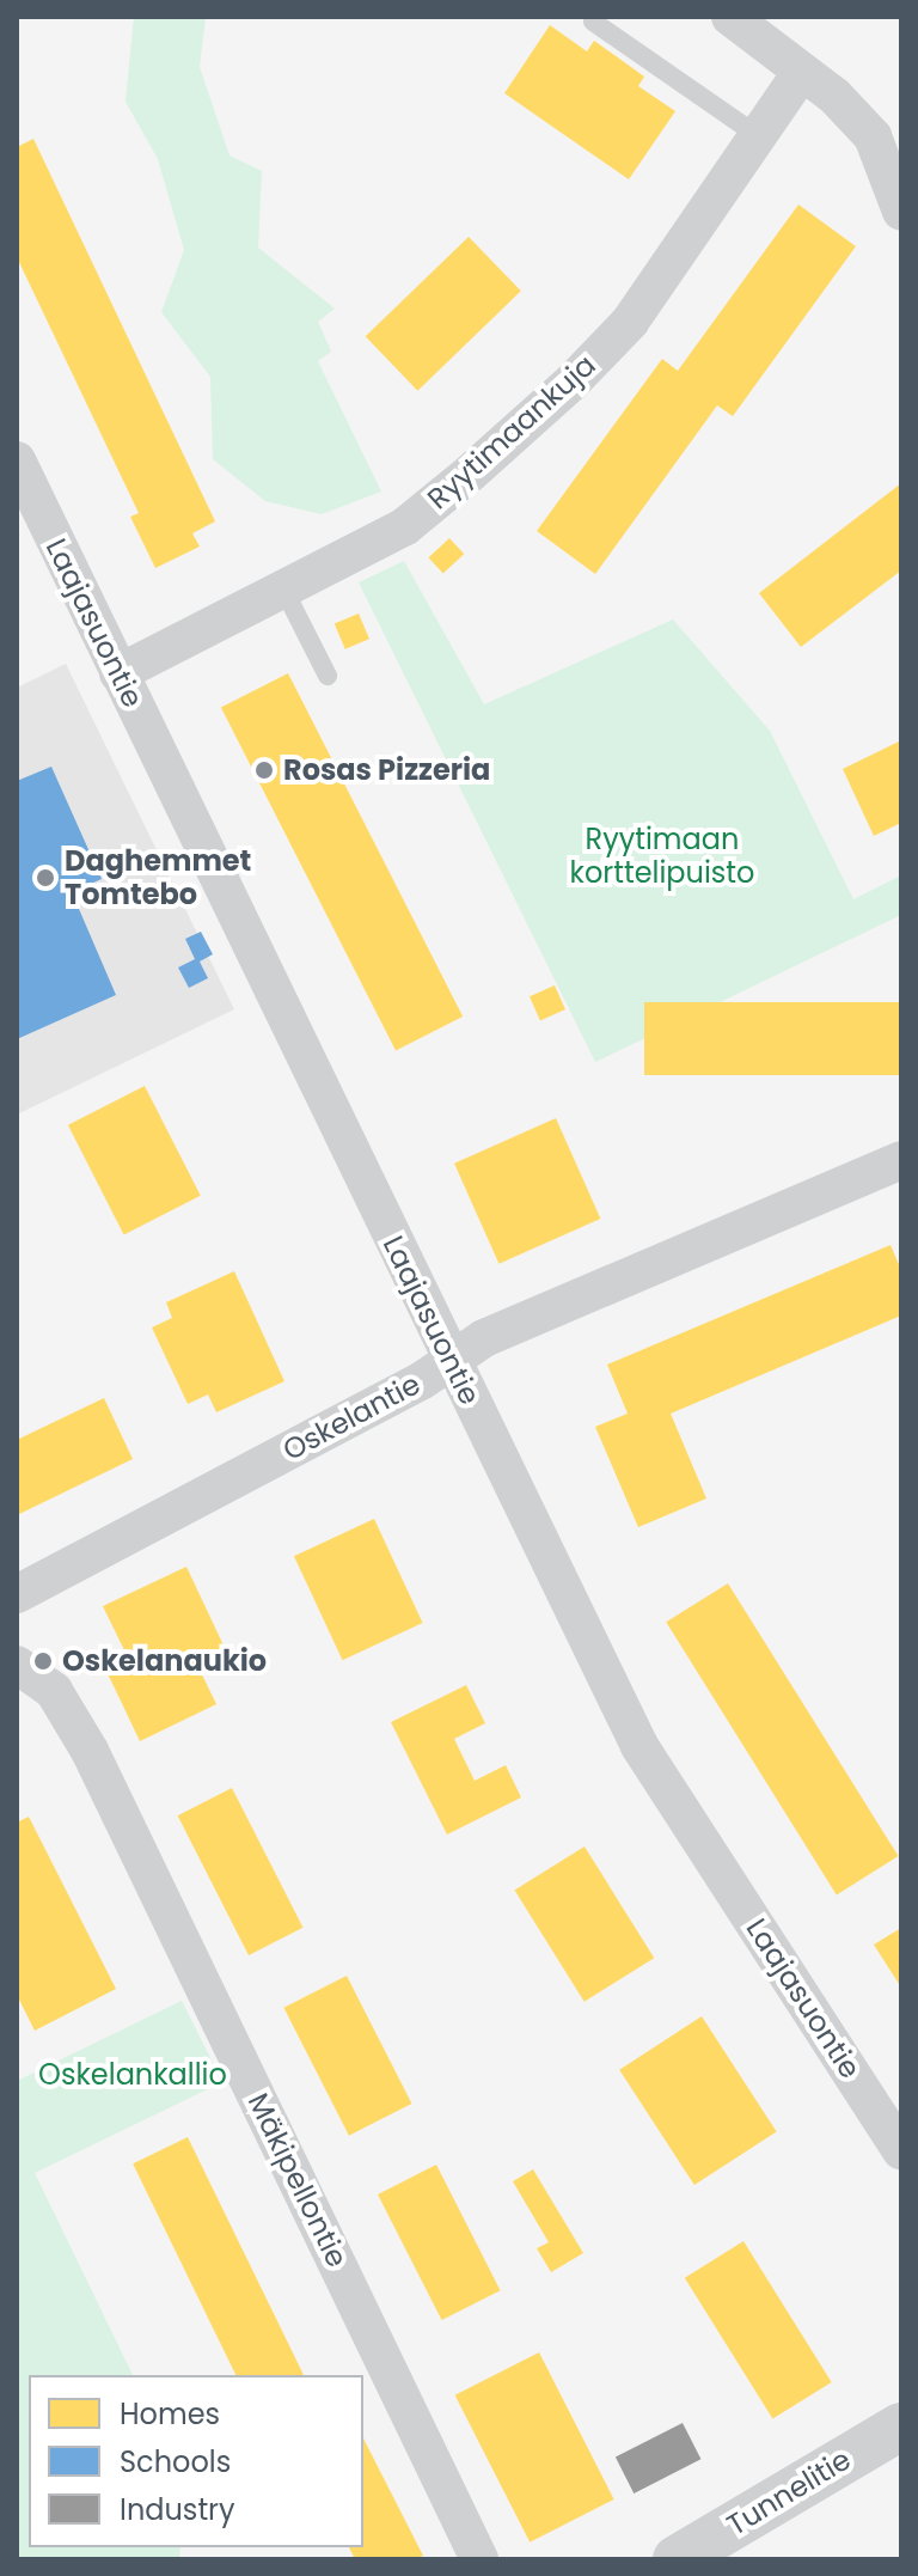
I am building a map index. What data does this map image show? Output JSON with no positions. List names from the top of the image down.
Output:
{
  "streets": {
    "street": [
      "Ryytimaankuja",
      "Laajasuontie",
      "Oskelantie",
      "Mäkipellontie",
      "Tunnelitie"
    ]
  },
  "crossings": [
    ["Ryytimaankuja", "Laajasuontie"],
    ["Laajasuontie", "Oskelantie"]
  ],
  "parks": ["Ryytimaan korttelipuisto", "Oskelankallio"],
  "places": ["Rosas Pizzeria", "Daghemmet Tomtebo", "Oskelanaukio"],
  "legend": ["Homes", "Schools", "Industry"]
}
